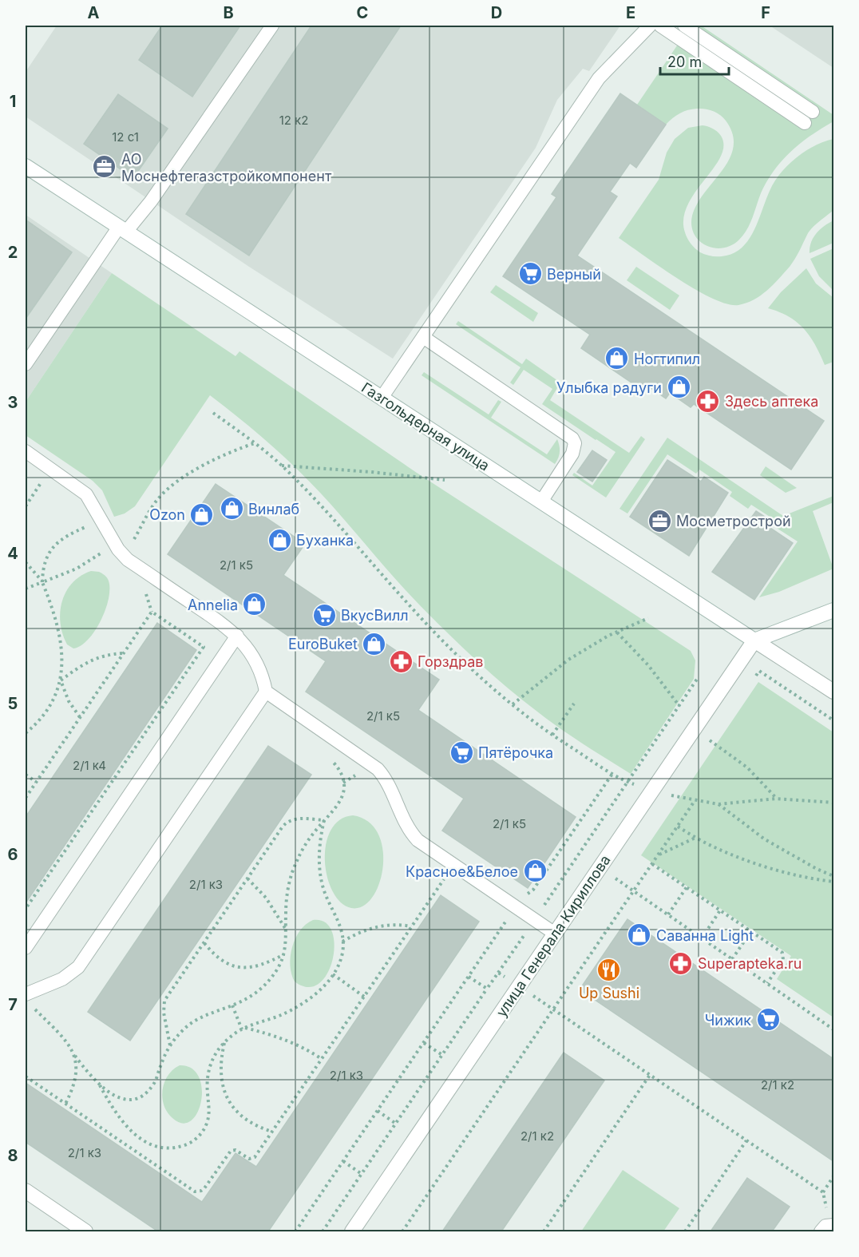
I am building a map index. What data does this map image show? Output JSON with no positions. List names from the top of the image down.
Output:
{
  "streets": {
    "street": ["Газгольдерная улица", "улица Генерала Кириллова"]
  },
  "crossings": [
    ["Газгольдерная улица", "улица Генерала Кириллова"]
  ],
  "places": {
    "office": ["АО Моснефтегазстройкомпонент", "Мосметрострой"],
    "supermarket": [
      "Верный",
      "ВкусВилл",
      "Пятёрочка",
      "Чижик"
    ],
    "shop": [
      "Ногтипил",
      "Улыбка радуги",
      "Винлаб",
      "Ozon",
      "Буханка",
      "Annelia",
      "EuroBuket",
      "Красное&Белое",
      "Саванна Light"
    ],
    "pharmacy": ["Здесь аптека", "Горздрав", "Superapteka.ru"],
    "restaurant": ["Up Sushi"]
  },
  "house_numbers": [
    "12 к2",
    "12 с1",
    "2/1 к5",
    "2/1 к5",
    "2/1 к4",
    "2/1 к5",
    "2/1 к3",
    "2/1 к3",
    "2/1 к2",
    "2/1 к2",
    "2/1 к3"
  ],
  "scale_bar": "20 m",
  "grid": {
    "columns": [
      "A",
      "B",
      "C",
      "D",
      "E",
      "F"
    ],
    "rows": [
      "1",
      "2",
      "3",
      "4",
      "5",
      "6",
      "7",
      "8"
    ]
  }
}
